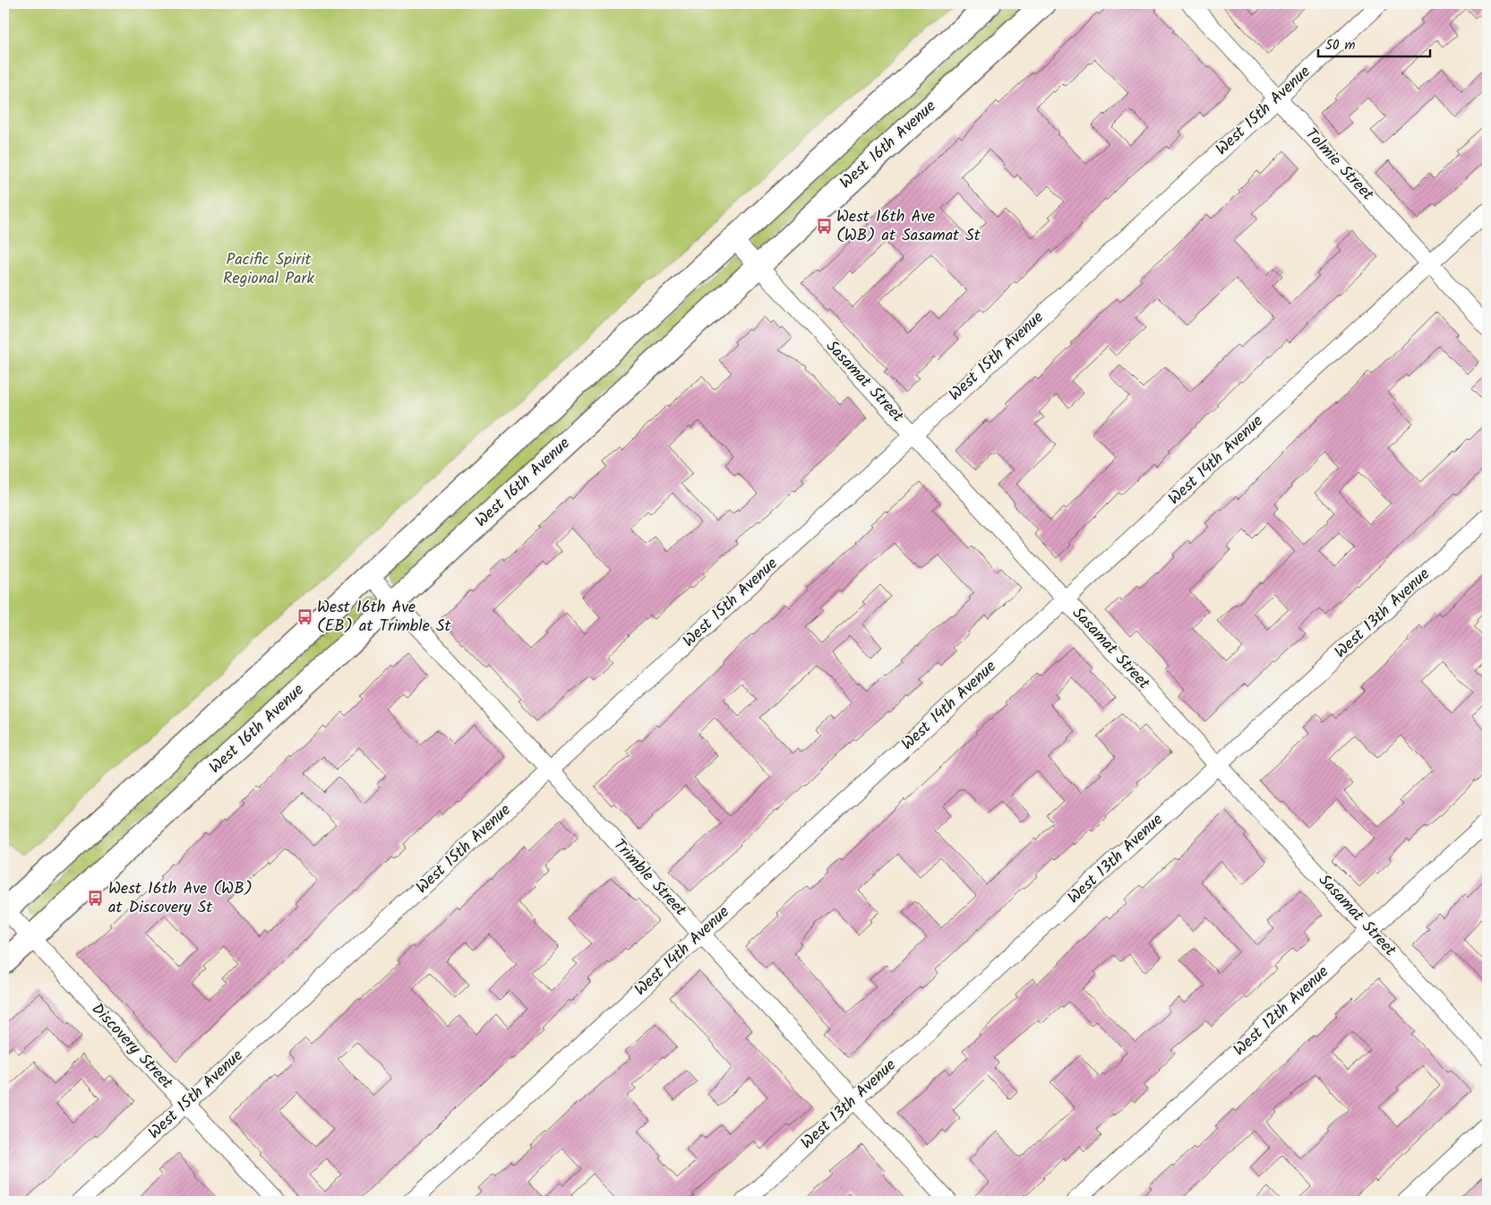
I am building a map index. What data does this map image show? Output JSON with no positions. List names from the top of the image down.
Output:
{
  "streets": {
    "main road": ["West 16th Avenue"],
    "street": [
      "West 15th Avenue",
      "Tolmie Street",
      "Sasamat Street",
      "West 14th Avenue",
      "West 13th Avenue",
      "Trimble Street",
      "West 12th Avenue",
      "Discovery Street"
    ]
  },
  "crossings": [
    ["West 15th Avenue", "Tolmie Street"],
    ["West 15th Avenue", "Sasamat Street"],
    ["West 15th Avenue", "Trimble Street"],
    ["West 15th Avenue", "Discovery Street"],
    ["West 16th Avenue", "Sasamat Street"],
    ["West 16th Avenue", "Trimble Street"],
    ["West 16th Avenue", "Discovery Street"],
    ["Tolmie Street", "West 14th Avenue"],
    ["Sasamat Street", "West 14th Avenue"],
    ["Sasamat Street", "West 13th Avenue"],
    ["Sasamat Street", "West 12th Avenue"],
    ["West 14th Avenue", "Trimble Street"],
    ["West 13th Avenue", "Trimble Street"]
  ],
  "parks": ["Pacific Spirit Regional Park"],
  "places": {
    "bus stop": ["West 16th Ave (WB) at Sasamat St", "West 16th Ave (EB) at Trimble St", "West 16th Ave (WB) at Discovery St"]
  },
  "scale_bar": "50 m"
}
